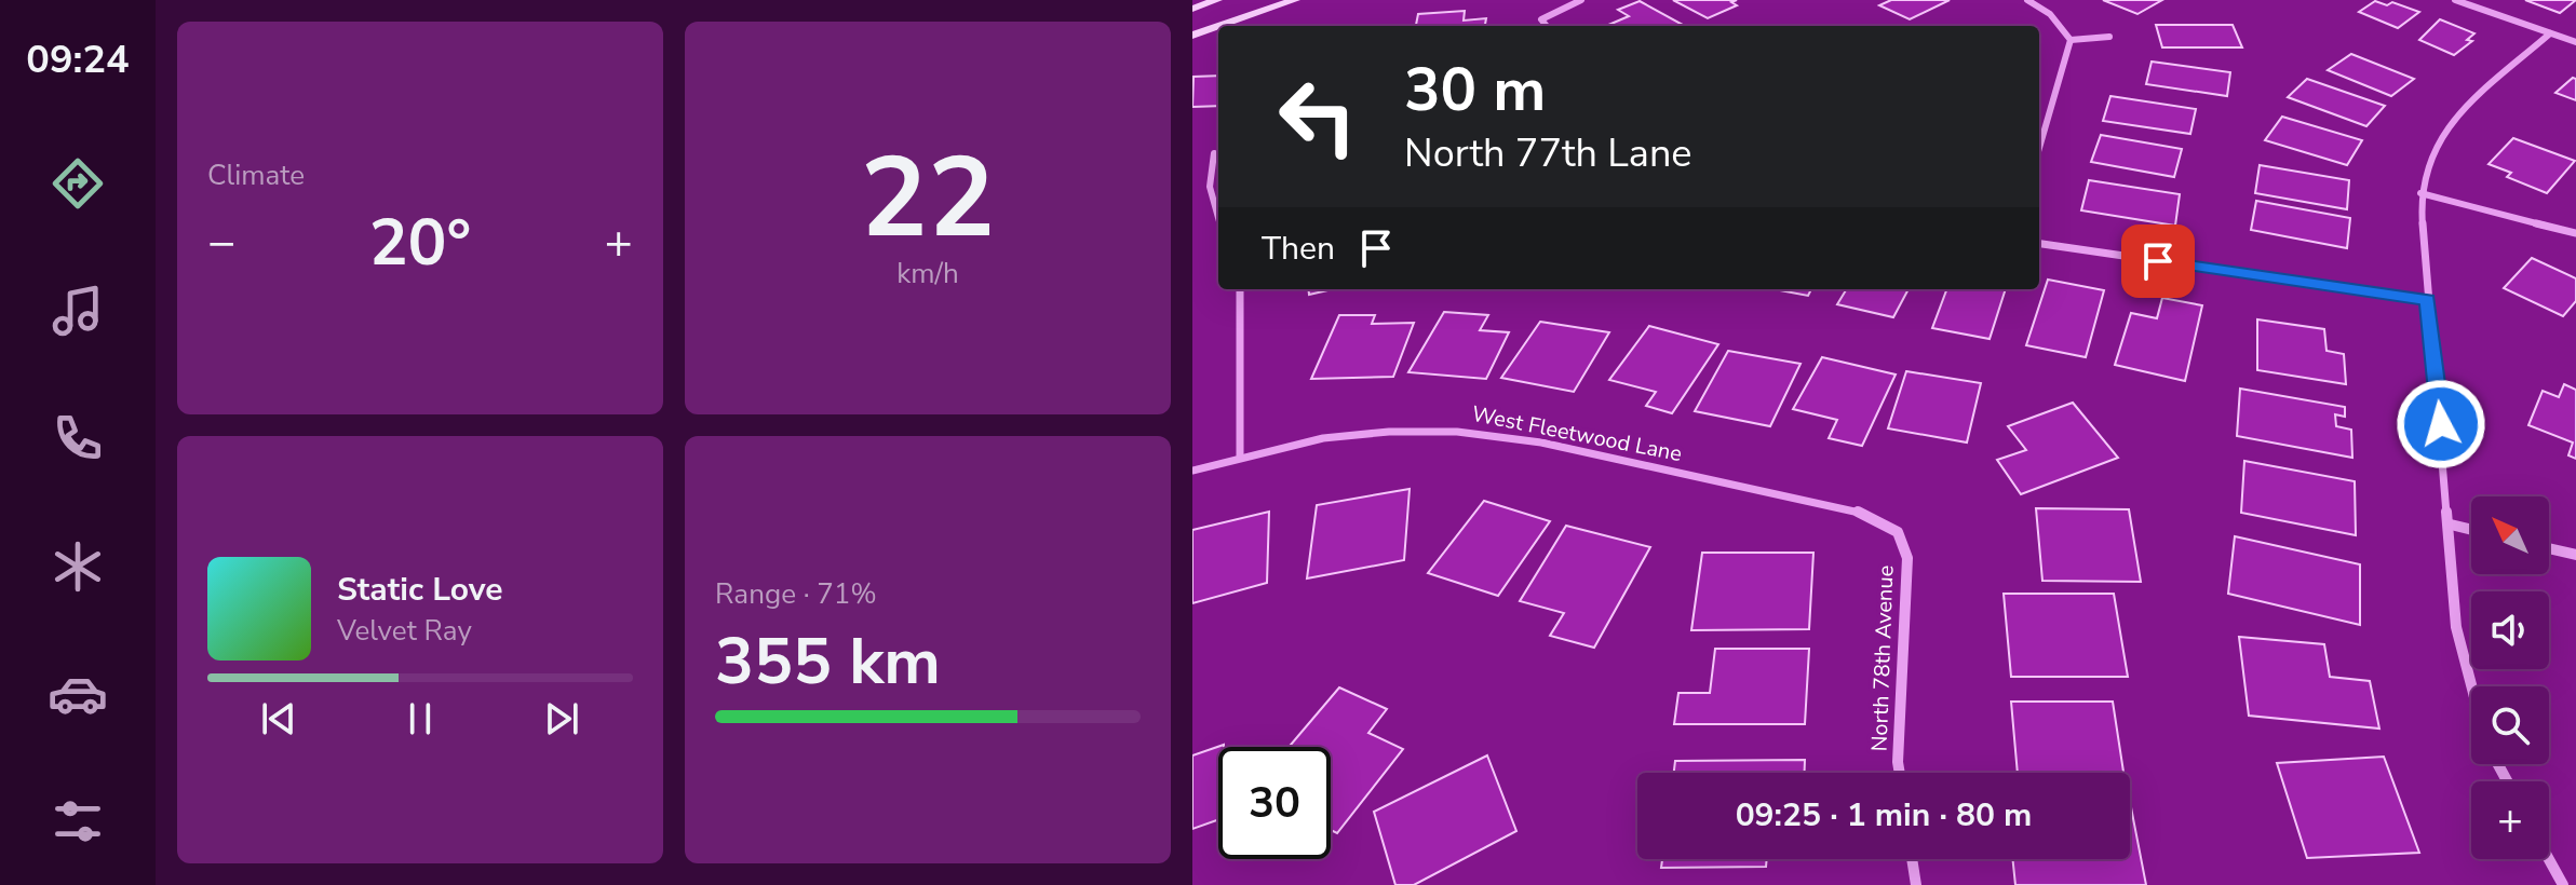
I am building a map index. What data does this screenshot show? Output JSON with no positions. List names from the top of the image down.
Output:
{
  "streets": {
    "street": ["West Fleetwood Lane", "North 78th Avenue"]
  },
  "crossings": [
    ["West Fleetwood Lane", "North 78th Avenue"]
  ],
  "north": "top left",
  "page": {
    "tabs": "09:24",
    "tile": [
      "Climate",
      ["22", "km/h"],
      ["Range · 71%", "355 km"]
    ],
    "turn": ["30 m", "North 77th Lane"],
    "heat": ["−", "20°", "+"],
    "then": "Then",
    "map_buttons": "+",
    "song": ["Static Love", "Velvet Ray"],
    "limit": "30",
    "trip": "09:25 · 1 min · 80 m"
  }
}
